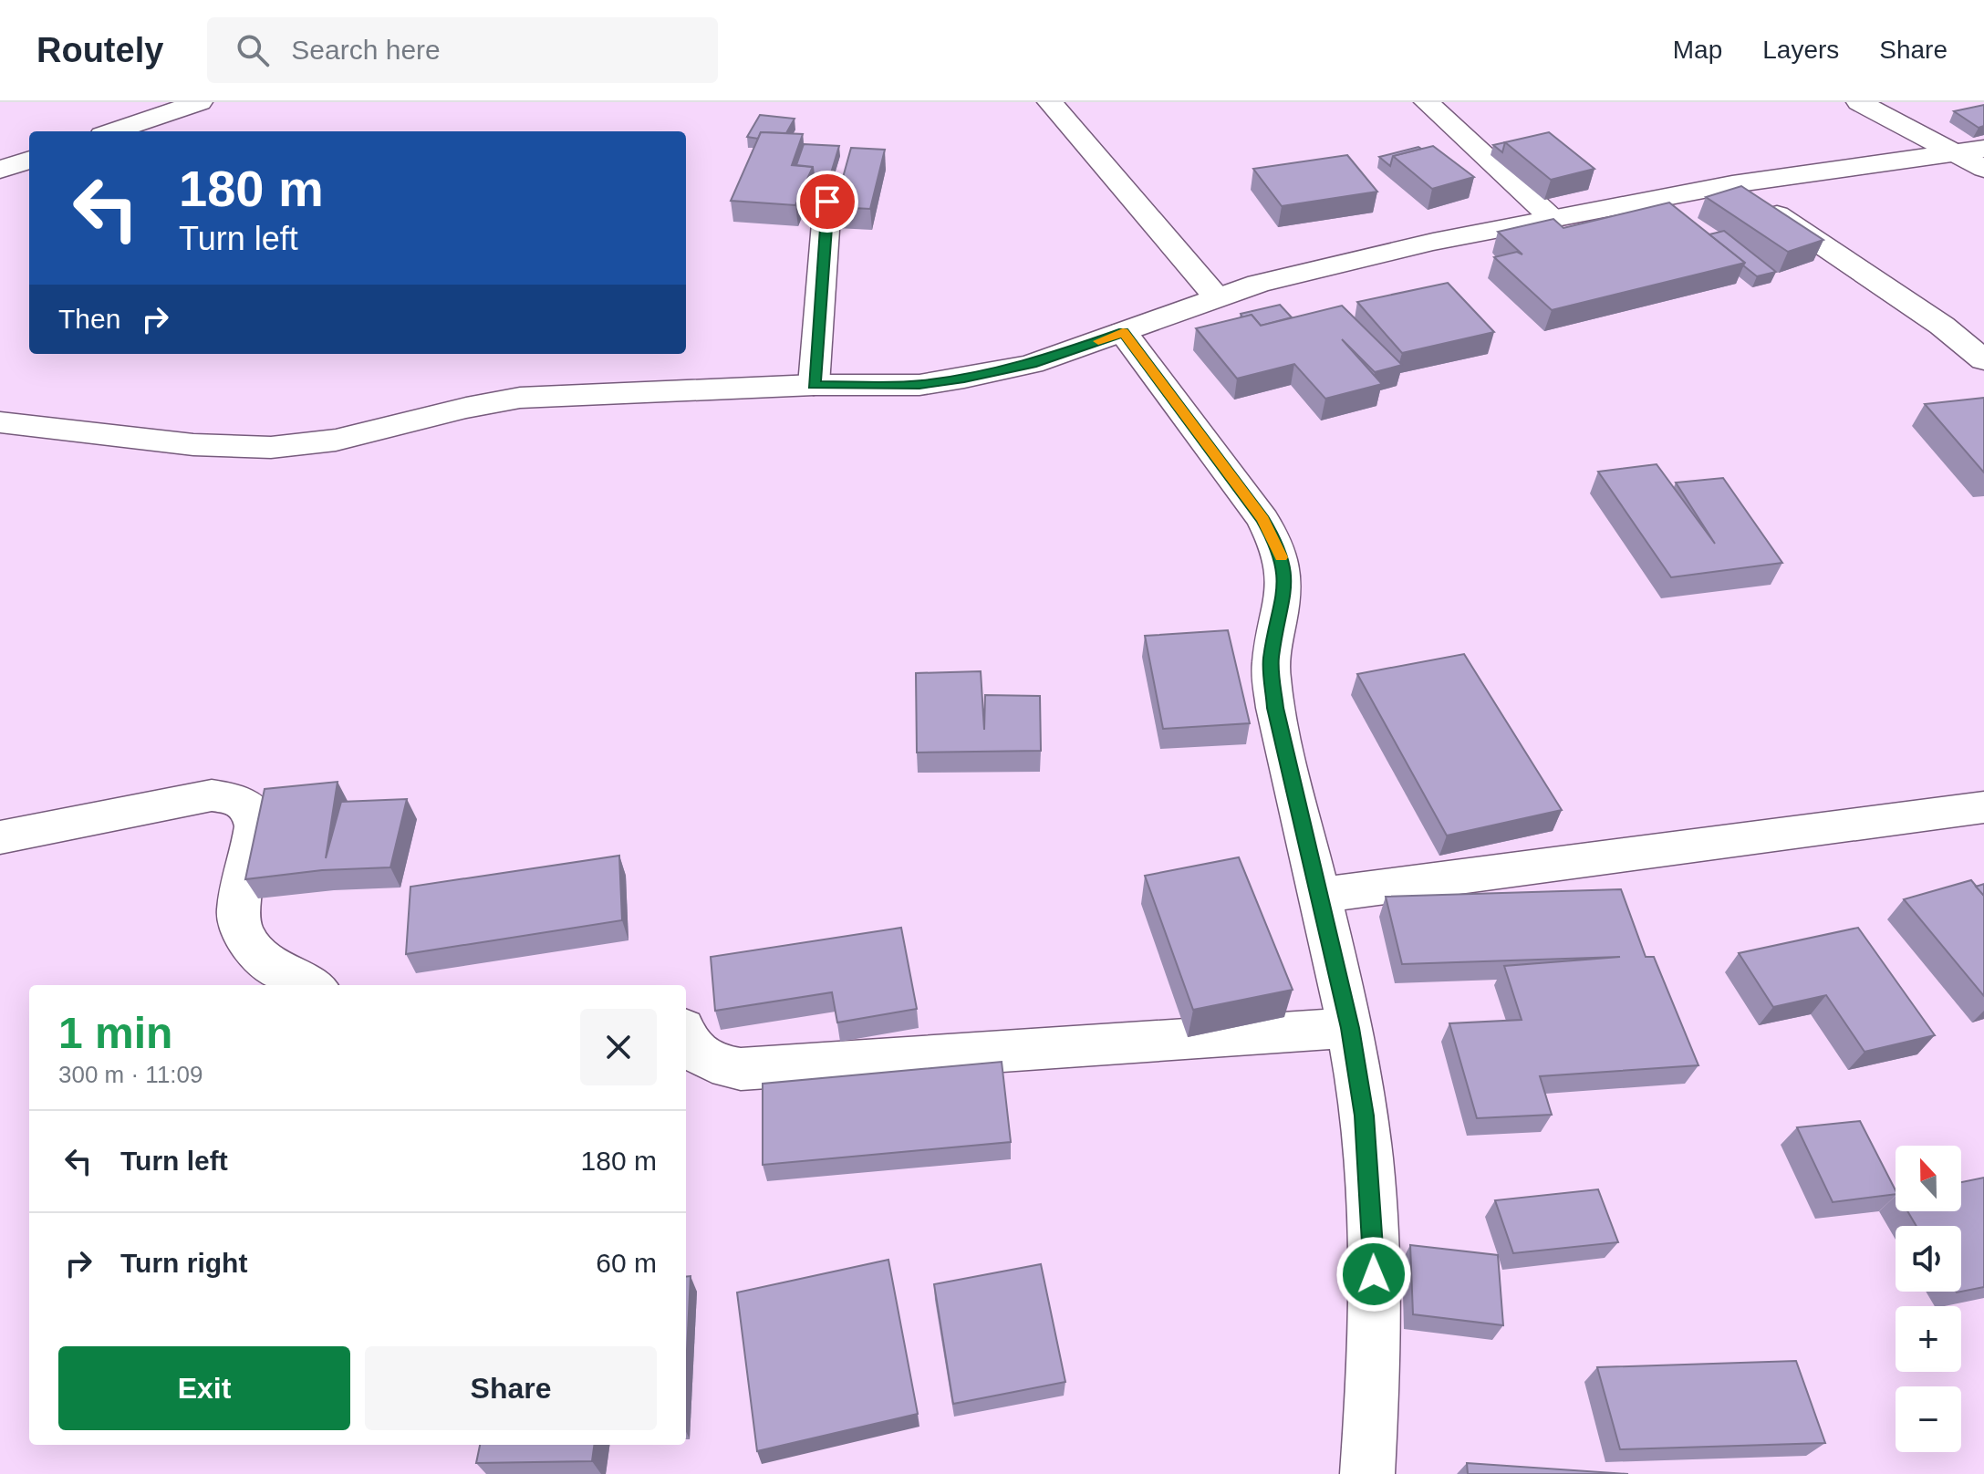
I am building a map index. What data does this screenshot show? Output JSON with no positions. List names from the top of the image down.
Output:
{
  "north": "top",
  "page": {
    "header": "Routely",
    "search": "Search here",
    "nav": ["Map", "Layers", "Share"],
    "turn": ["180 m", "Turn left"],
    "then": "Then",
    "heading": ["1 min", "300 m · 11:09"],
    "list": [
      {
        "name": "Turn left",
        "value": "180 m"
      },
      {
        "name": "Turn right",
        "value": "60 m"
      }
    ],
    "map_buttons": ["+", "−"],
    "buttons": ["Exit", "Share"]
  }
}
